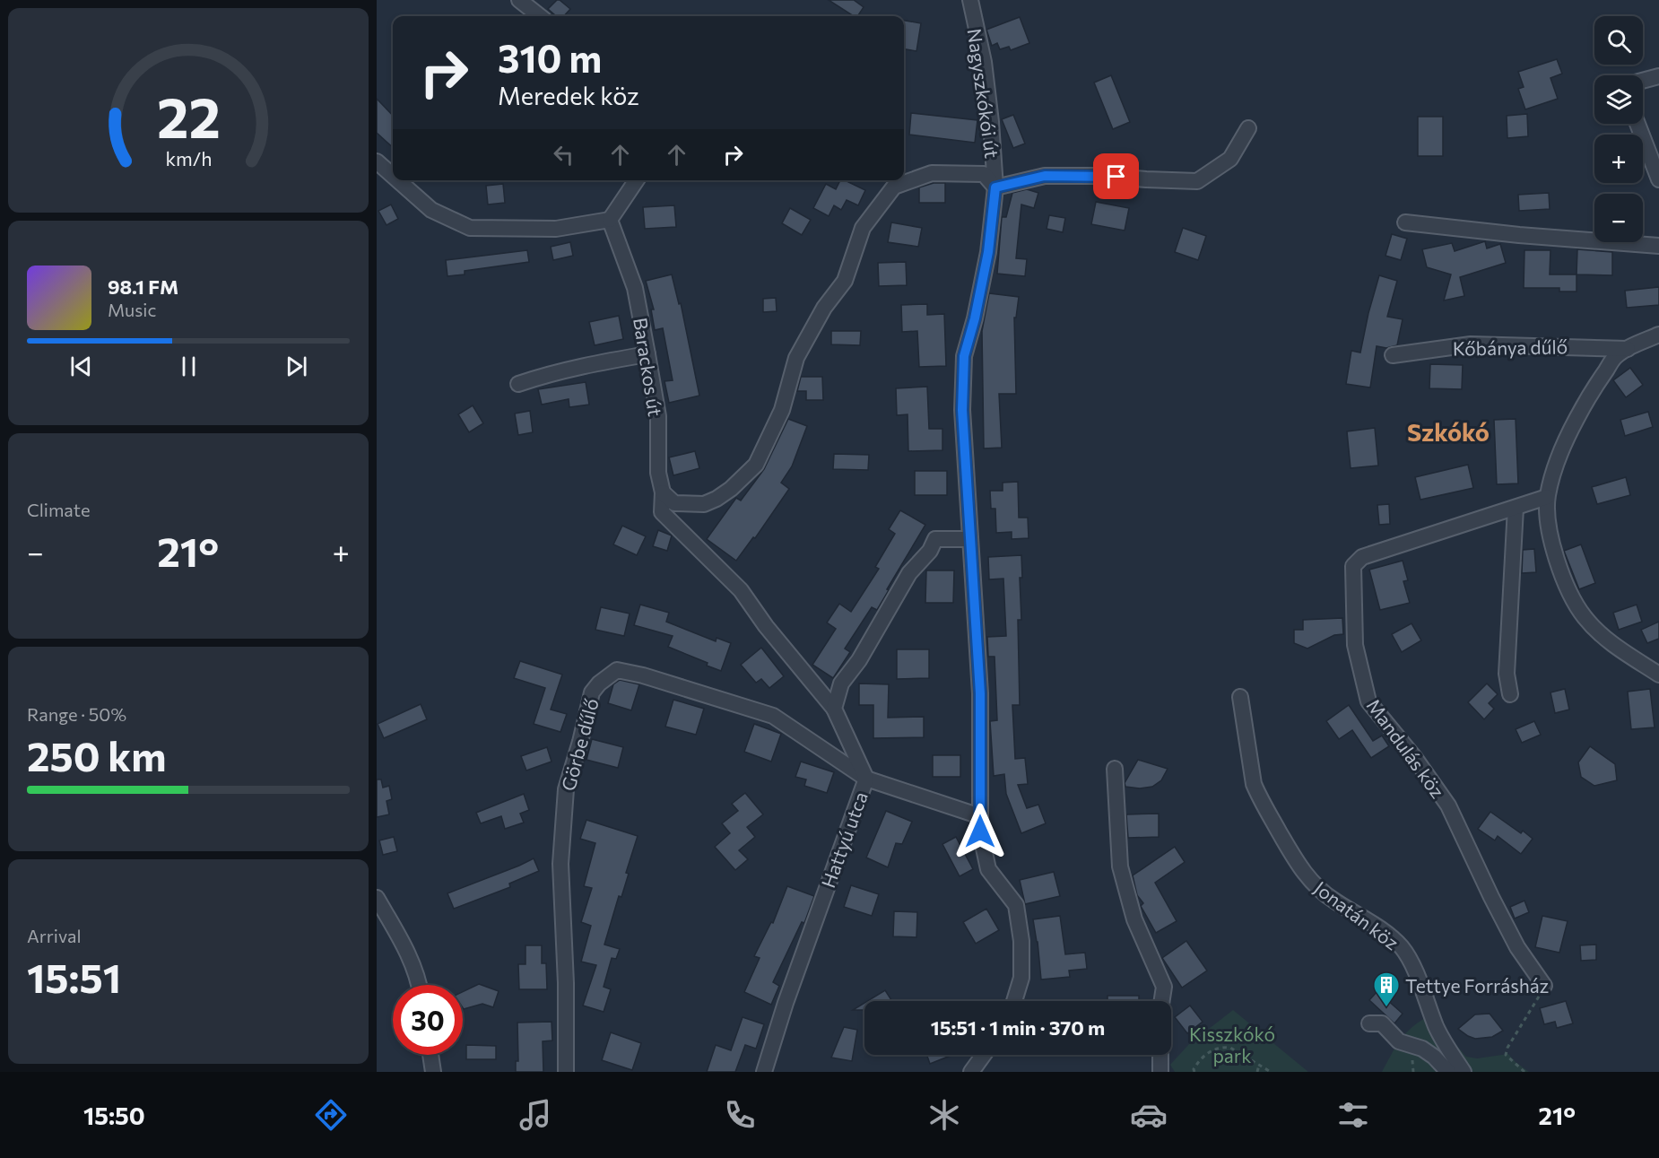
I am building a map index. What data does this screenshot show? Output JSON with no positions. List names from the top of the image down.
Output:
{
  "streets": {
    "street": [
      "Nagyszkókói út",
      "Kőbánya dűlő",
      "Barackos út",
      "Görbe dűlő",
      "Mandulás köz",
      "Hattyú utca",
      "Jonatán köz"
    ]
  },
  "crossings": [
    ["Barackos út", "Hattyú utca"],
    ["Görbe dűlő", "Hattyú utca"]
  ],
  "districts": ["Szkókó"],
  "parks": ["Kisszkókó park"],
  "places": {
    "building": ["Tettye Forrásház"]
  },
  "page": {
    "map_buttons": ["+", "−"],
    "turn": ["310 m", "Meredek köz"],
    "song": ["98.1 FM", "Music"],
    "tile": [
      "Climate",
      ["Range · 50%", "250 km"],
      ["Arrival", "15:51"]
    ],
    "heat": ["−", "21°", "+"],
    "limit": "30",
    "trip": "15:51 · 1 min · 370 m",
    "tabs": ["15:50", "21°"],
    "gauge": ["22", "km/h"]
  }
}
